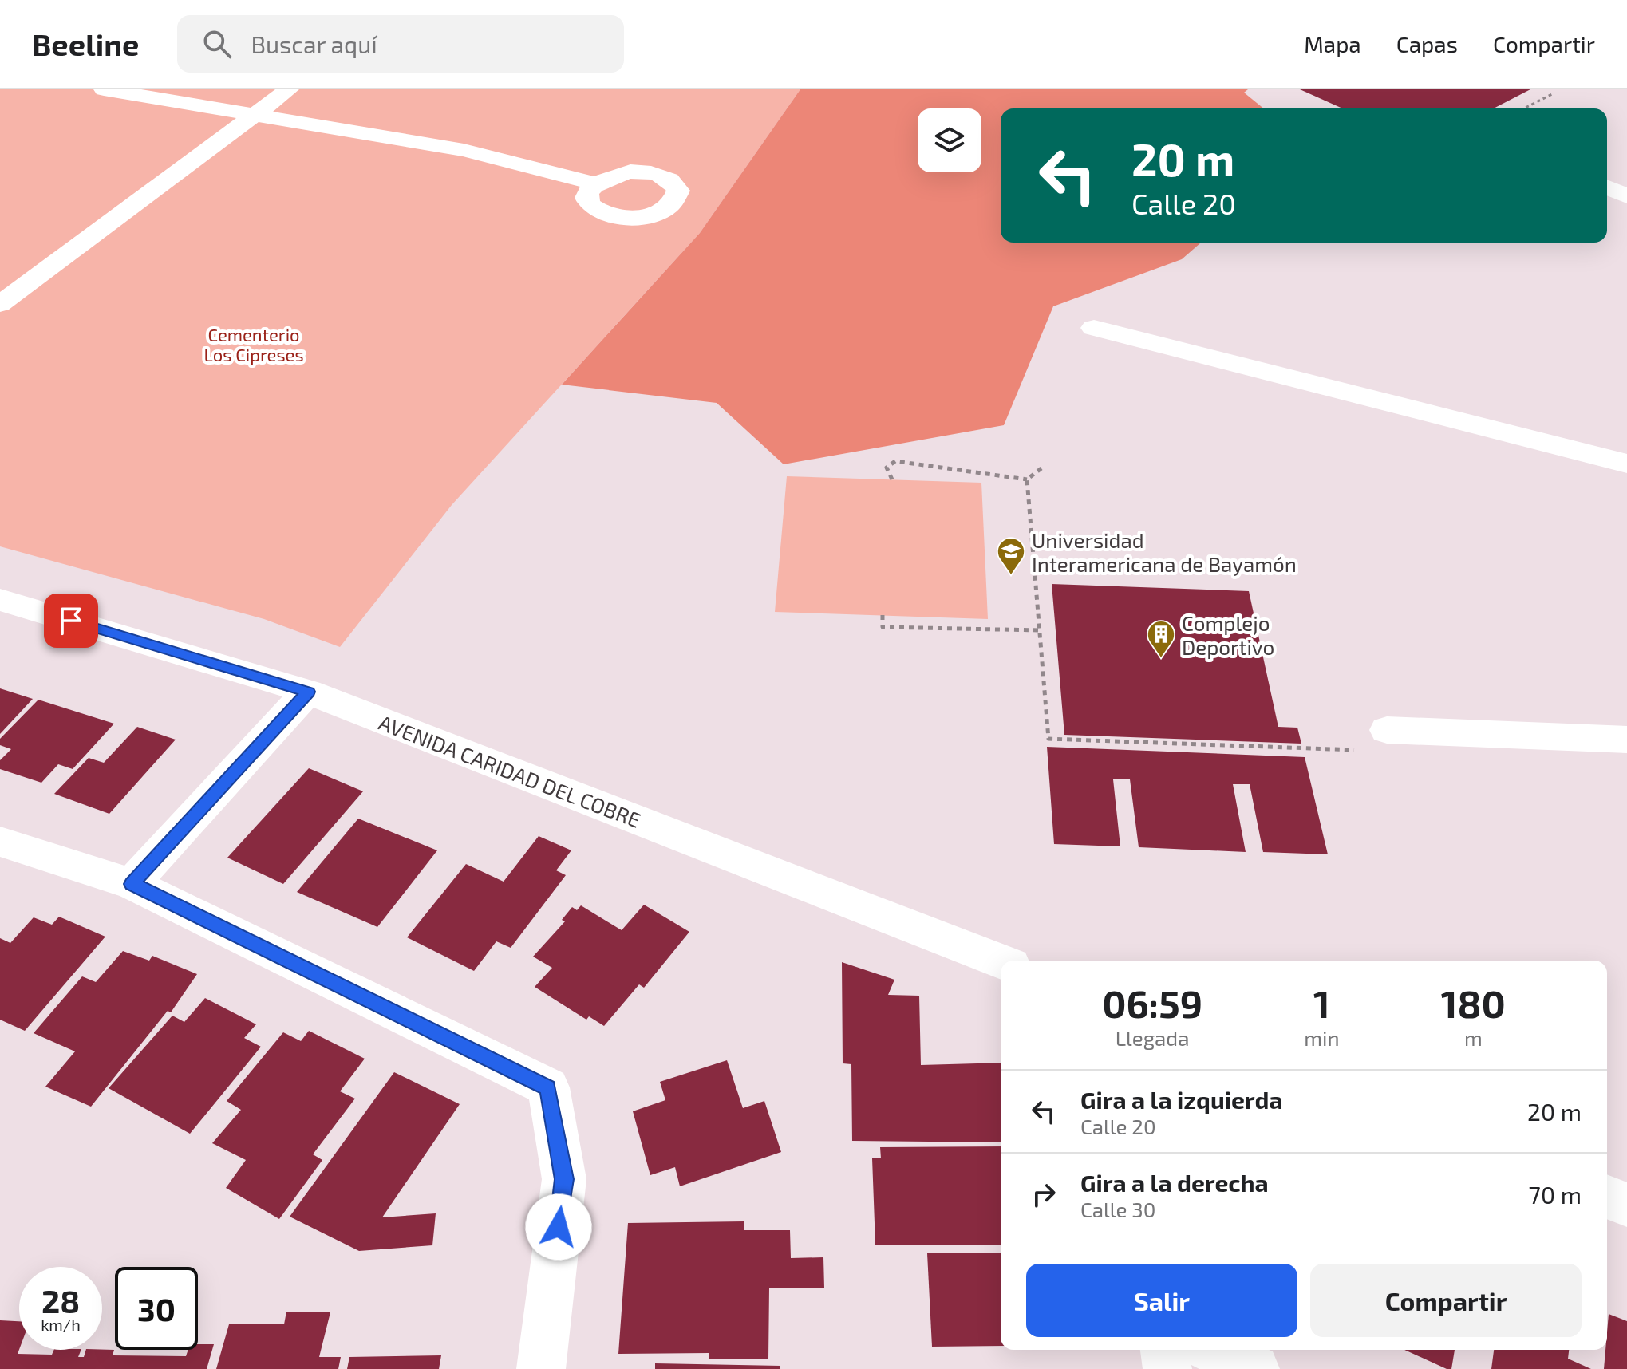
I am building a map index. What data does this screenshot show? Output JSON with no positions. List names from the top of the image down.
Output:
{
  "streets": {
    "street": ["AVENIDA CARIDAD DEL COBRE"]
  },
  "parks": ["Cementerio Los Cipreses"],
  "places": {
    "school or university": ["Universidad Interamericana de Bayamón"],
    "building": ["Complejo Deportivo"]
  },
  "page": {
    "header": "Beeline",
    "search": "Buscar aquí",
    "nav": ["Mapa", "Capas", "Compartir"],
    "turn": ["20 m", "Calle 20"],
    "eta": [
      "06:59",
      "Llegada",
      "1",
      "min",
      "180",
      "m"
    ],
    "list": [
      {
        "name": "Gira a la izquierda",
        "note": "Calle 20",
        "value": "20 m"
      },
      {
        "name": "Gira a la derecha",
        "note": "Calle 30",
        "value": "70 m"
      }
    ],
    "buttons": ["Salir", "Compartir"],
    "speed": "28 km/h",
    "limit": "30"
  }
}
